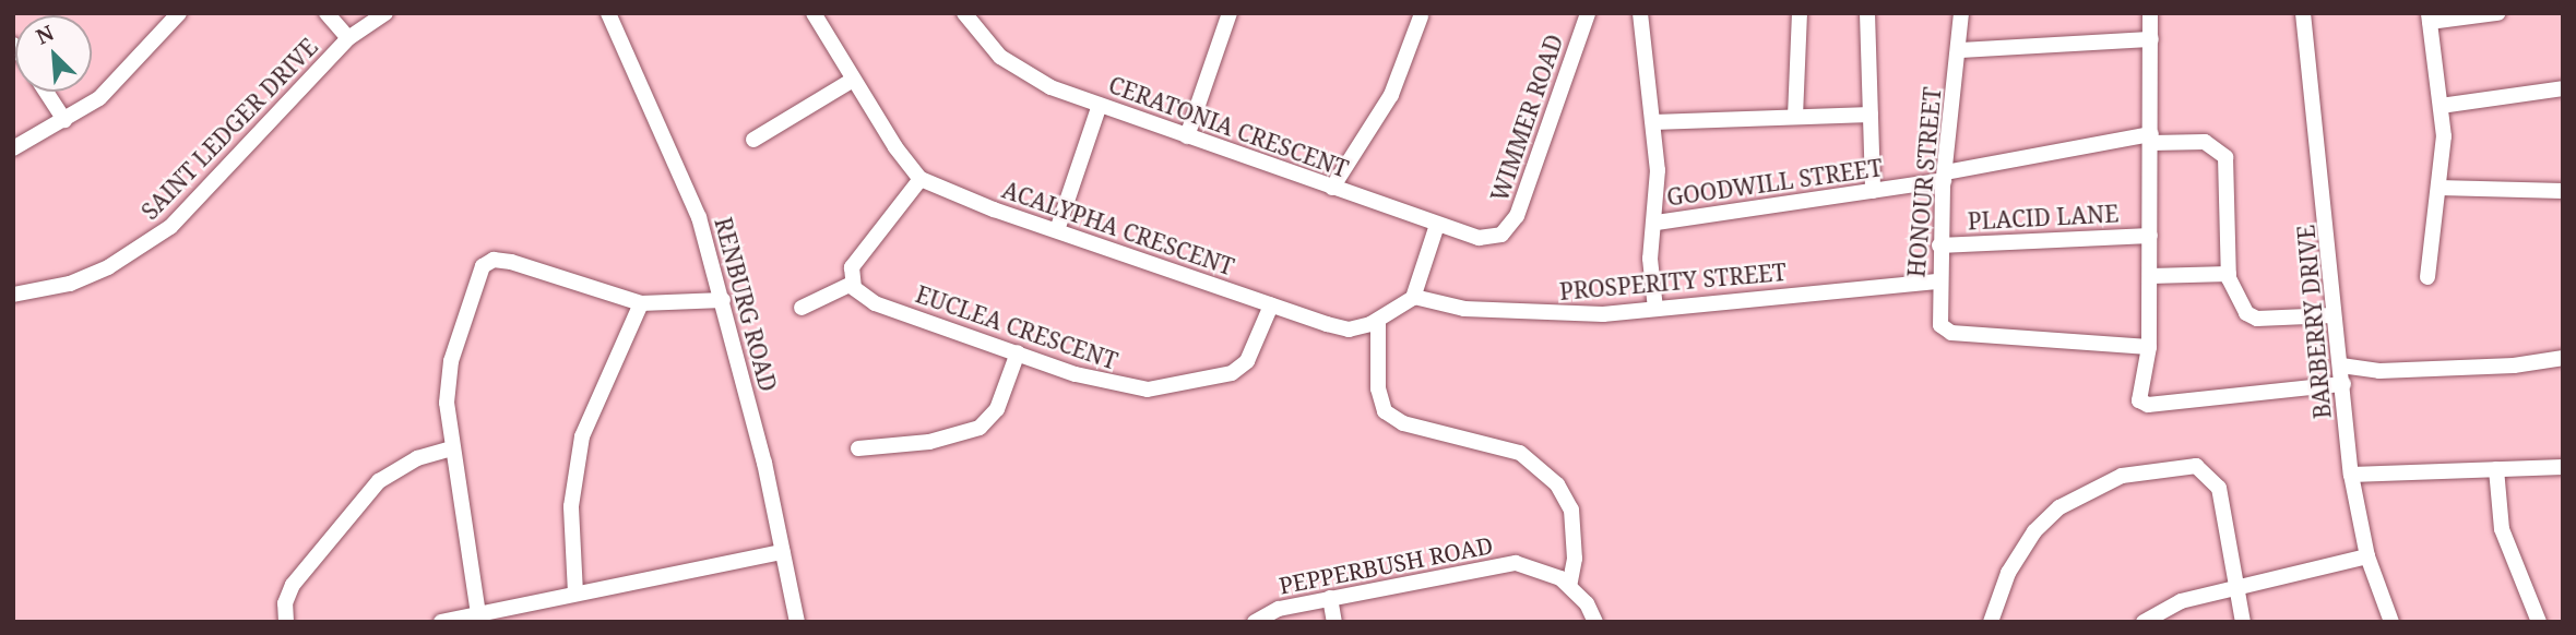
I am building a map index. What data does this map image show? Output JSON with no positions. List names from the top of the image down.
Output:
{
  "streets": {
    "street": [
      "WIMMER ROAD",
      "CERATONIA CRESCENT",
      "SAINT LEDGER DRIVE",
      "GOODWILL STREET",
      "HONOUR STREET",
      "PLACID LANE",
      "ACALYPHA CRESCENT",
      "PROSPERITY STREET",
      "RENBURG ROAD",
      "BARBERRY DRIVE",
      "EUCLEA CRESCENT",
      "PEPPERBUSH ROAD"
    ]
  },
  "crossings": [
    ["WIMMER ROAD", "CERATONIA CRESCENT"],
    ["GOODWILL STREET", "HONOUR STREET"],
    ["HONOUR STREET", "PLACID LANE"],
    ["HONOUR STREET", "PROSPERITY STREET"],
    ["ACALYPHA CRESCENT", "PROSPERITY STREET"],
    ["ACALYPHA CRESCENT", "EUCLEA CRESCENT"]
  ],
  "north": "top left"
}
